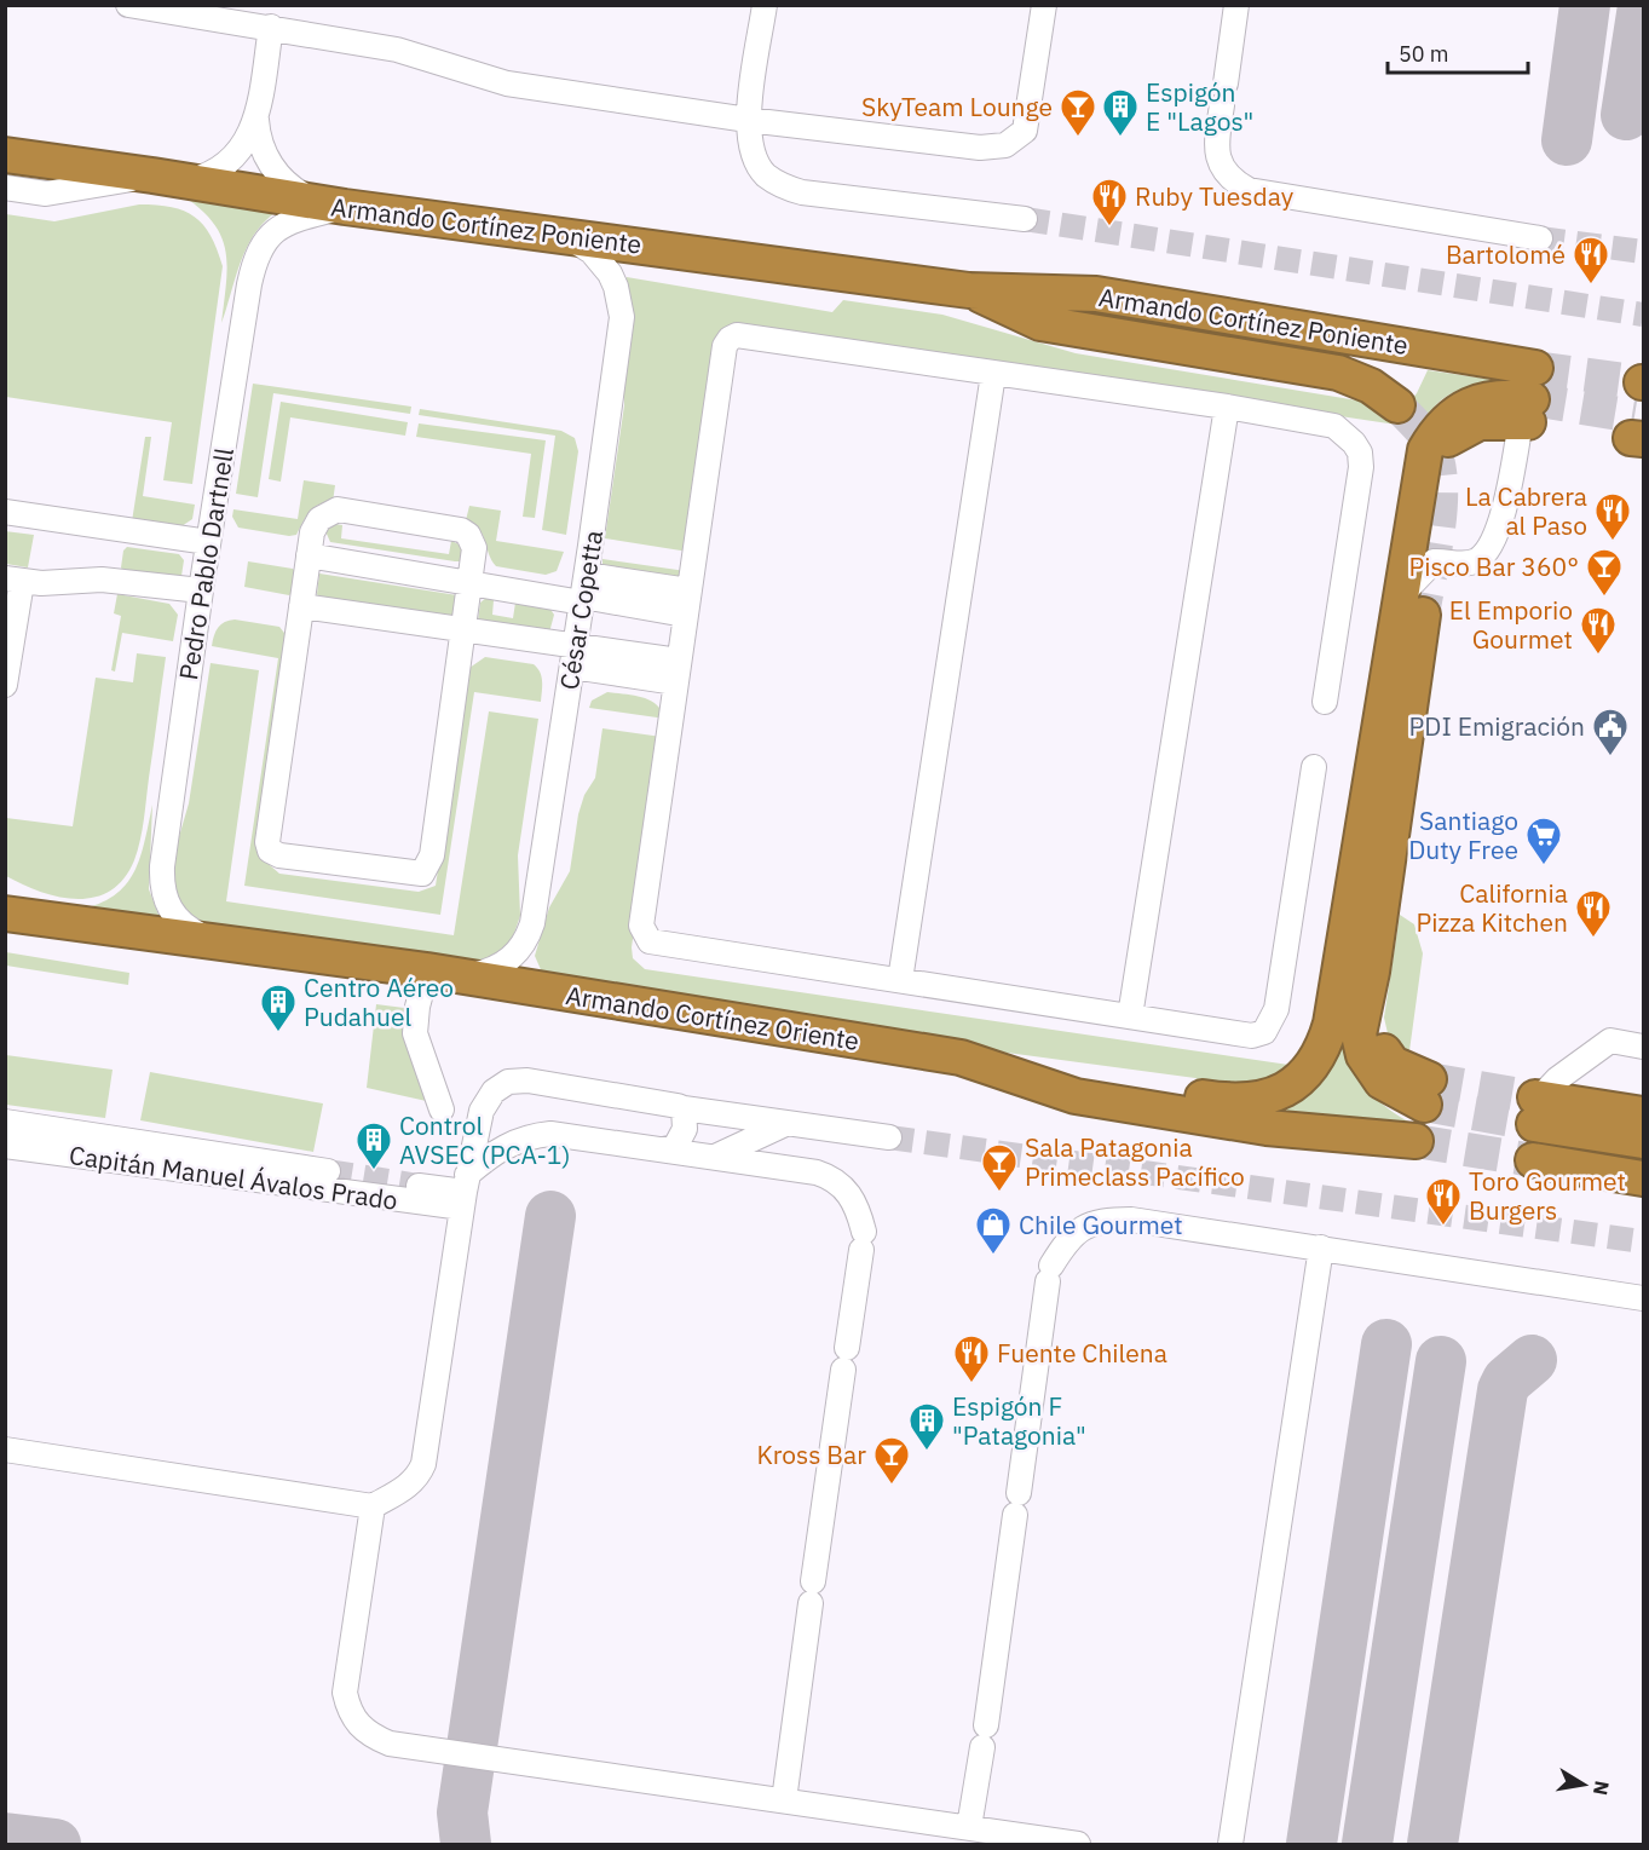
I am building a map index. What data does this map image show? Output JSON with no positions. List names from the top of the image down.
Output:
{
  "streets": {
    "highway": ["Armando Cortínez Poniente", "Armando Cortínez Oriente"],
    "street": ["Pedro Pablo Dartnell", "César Copetta", "Capitán Manuel Ávalos Prado"]
  },
  "crossings": [
    ["Armando Cortínez Poniente", "Pedro Pablo Dartnell"],
    ["Armando Cortínez Poniente", "César Copetta"],
    ["Pedro Pablo Dartnell", "Armando Cortínez Oriente"],
    ["César Copetta", "Armando Cortínez Oriente"]
  ],
  "places": {
    "bar": [
      "SkyTeam Lounge",
      "Pisco Bar 360°",
      "Sala Patagonia Primeclass Pacífico",
      "Kross Bar"
    ],
    "building": [
      "Espigón E \"Lagos\"",
      "Centro Aéreo Pudahuel",
      "Control AVSEC (PCA-1)",
      "Espigón F \"Patagonia\""
    ],
    "restaurant": [
      "Ruby Tuesday",
      "Bartolomé",
      "La Cabrera al Paso",
      "El Emporio Gourmet",
      "California Pizza Kitchen",
      "Toro Gourmet Burgers",
      "Fuente Chilena"
    ],
    "public building": ["PDI Emigración"],
    "supermarket": ["Santiago Duty Free"],
    "shop": ["Chile Gourmet"]
  },
  "scale_bar": "50 m",
  "north": "right"
}
